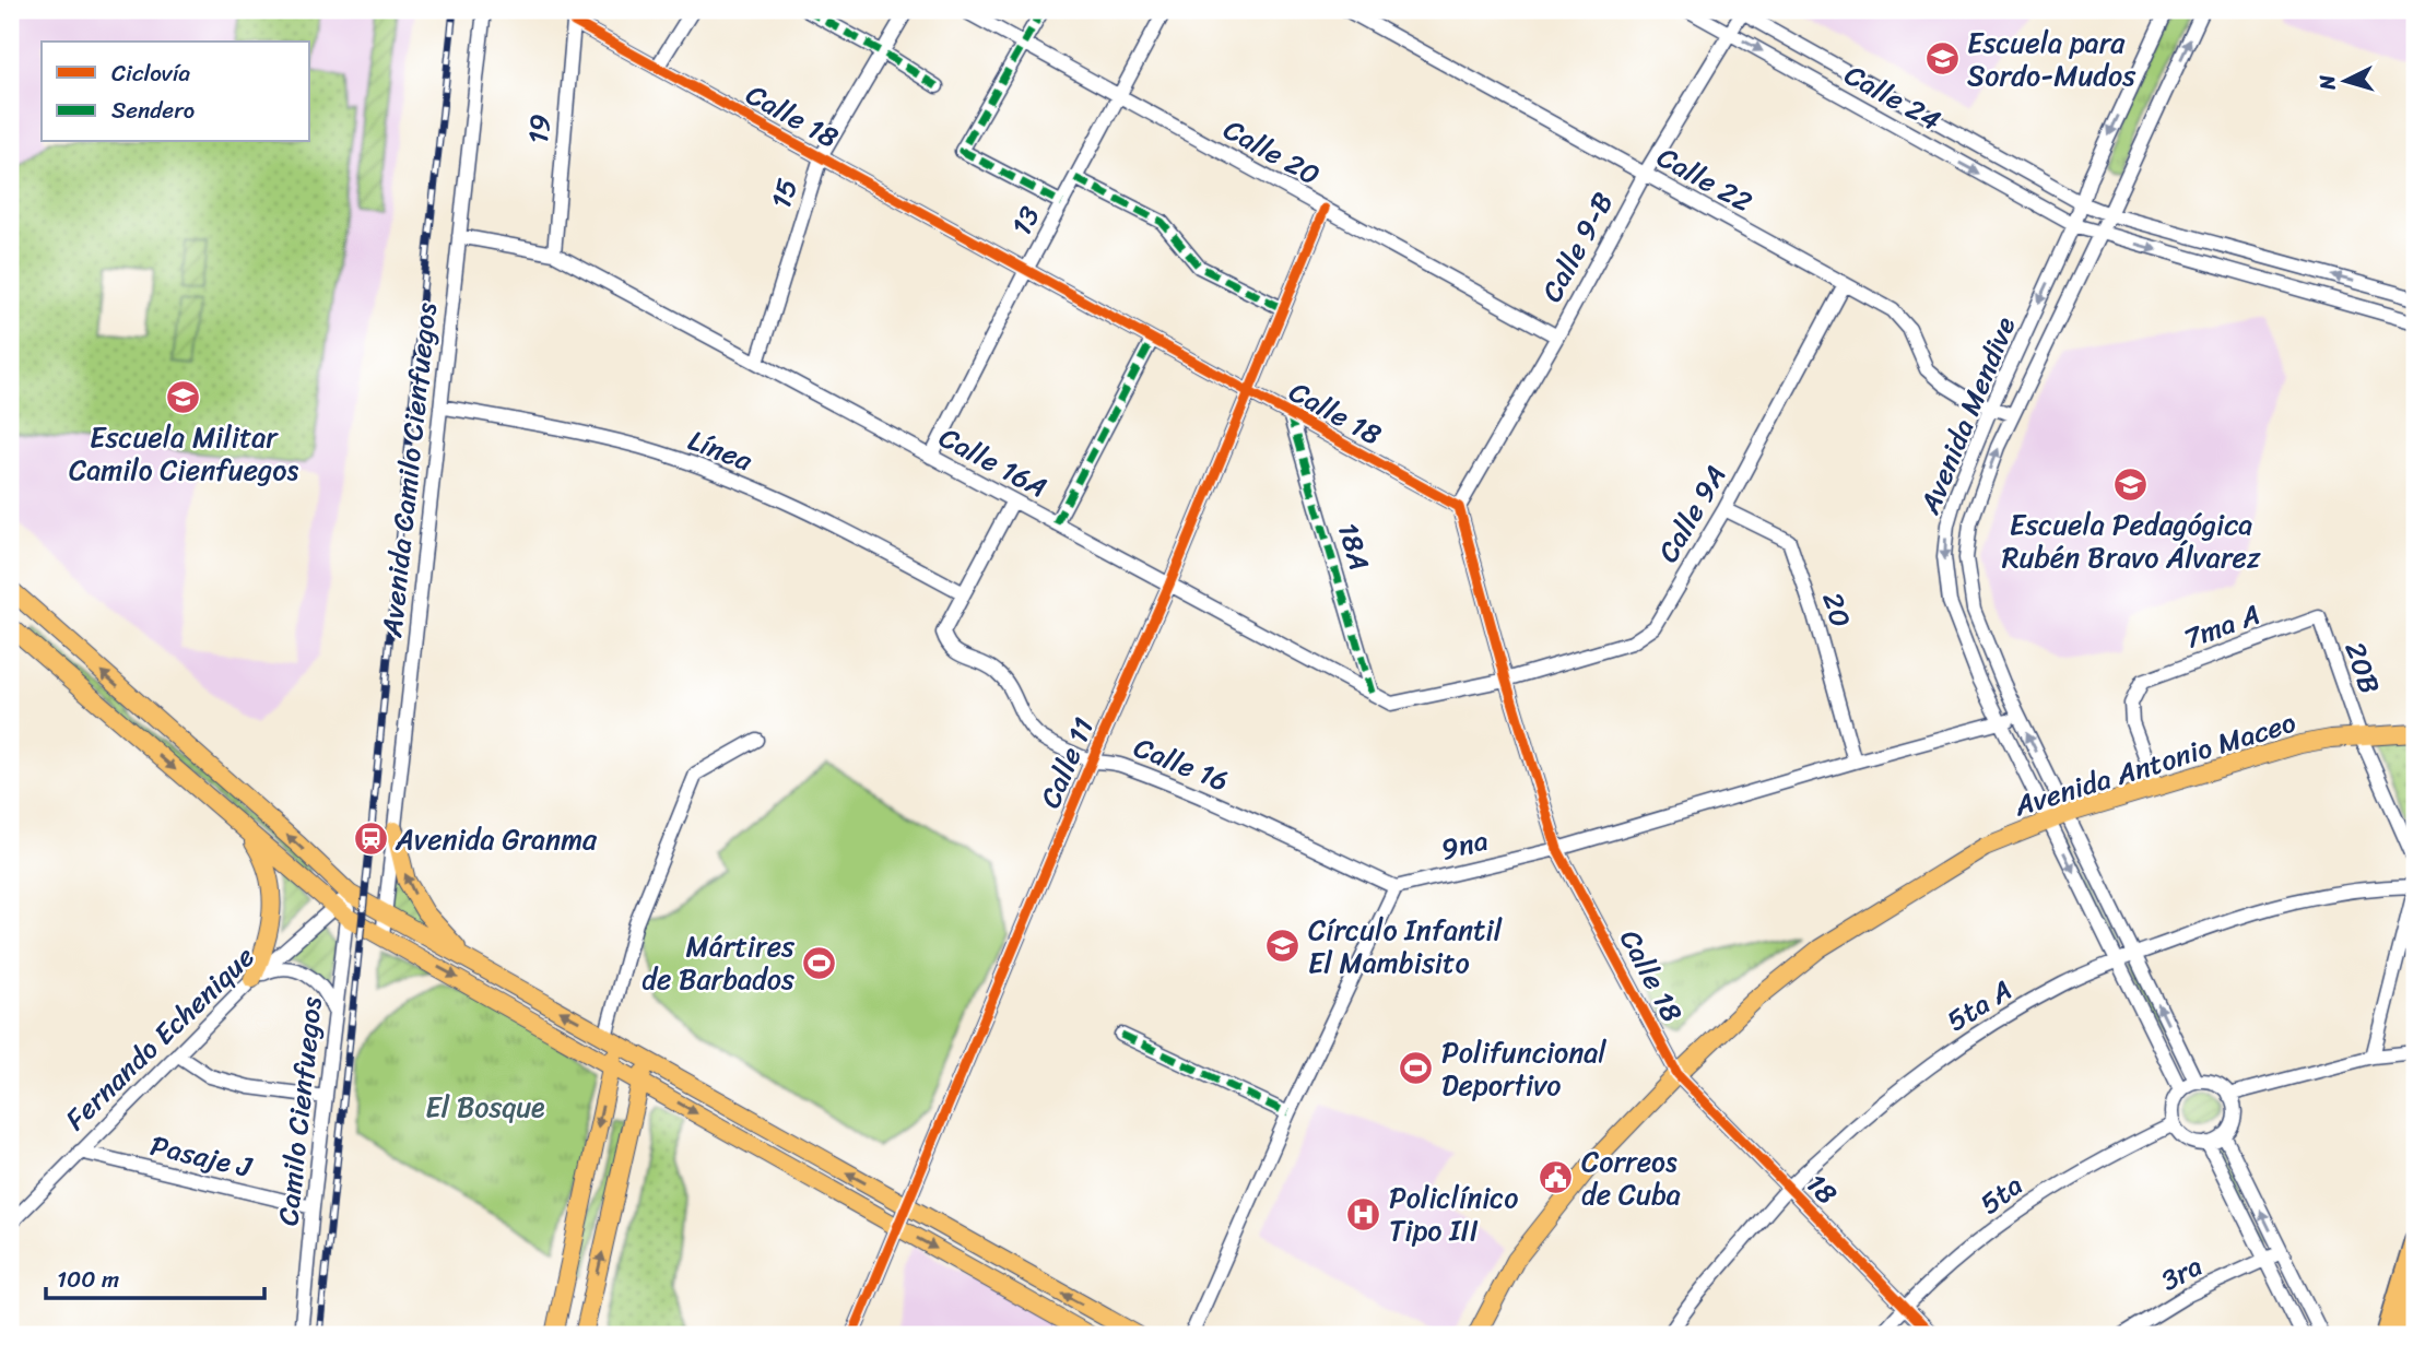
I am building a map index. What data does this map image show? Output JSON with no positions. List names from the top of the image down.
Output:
{
  "streets": {
    "main road": ["Avenida Antonio Maceo"],
    "street": [
      "Calle 24",
      "Calle 18",
      "19",
      "Calle 20",
      "Calle 22",
      "15",
      "13",
      "Calle 9-B",
      "Avenida Mendive",
      "Línea",
      "Calle 16A",
      "Avenida Camilo Cienfuegos",
      "Calle 9A",
      "18A",
      "20",
      "7ma A",
      "20B",
      "Calle 11",
      "Calle 16",
      "9na",
      "5ta A",
      "Fernando Echenique",
      "Camilo Cienfuegos",
      "Pasaje J",
      "18",
      "5ta",
      "3ra"
    ]
  },
  "crossings": [
    ["Calle 24", "Calle 9-B"],
    ["Calle 24", "Avenida Mendive"],
    ["Calle 18", "19"],
    ["Calle 18", "15"],
    ["Calle 18", "13"],
    ["Calle 18", "Calle 9-B"],
    ["Calle 18", "Calle 16A"],
    ["Calle 18", "Calle 9A"],
    ["Calle 18", "18A"],
    ["Calle 18", "Calle 11"],
    ["Calle 18", "Avenida Antonio Maceo"],
    ["Calle 18", "9na"],
    ["Calle 18", "18"],
    ["19", "Calle 16A"],
    ["Calle 20", "13"],
    ["Calle 20", "Calle 9-B"],
    ["Calle 20", "Calle 11"],
    ["Calle 22", "Calle 9-B"],
    ["Calle 22", "Avenida Mendive"],
    ["Calle 22", "Calle 9A"],
    ["15", "Calle 16A"],
    ["13", "Calle 16A"],
    ["Avenida Mendive", "Avenida Antonio Maceo"],
    ["Avenida Mendive", "9na"],
    ["Avenida Mendive", "5ta A"],
    ["Avenida Mendive", "5ta"],
    ["Línea", "Avenida Camilo Cienfuegos"],
    ["Línea", "Calle 16"],
    ["Calle 16A", "Avenida Camilo Cienfuegos"],
    ["Calle 16A", "Calle 9A"],
    ["Calle 16A", "18A"],
    ["Calle 16A", "Calle 11"],
    ["Calle 9A", "20"],
    ["20", "9na"],
    ["7ma A", "20B"],
    ["7ma A", "Avenida Antonio Maceo"],
    ["20B", "Avenida Antonio Maceo"],
    ["Calle 11", "Calle 16"],
    ["Calle 16", "9na"],
    ["Avenida Antonio Maceo", "18"],
    ["5ta A", "18"],
    ["Fernando Echenique", "Camilo Cienfuegos"],
    ["Fernando Echenique", "Pasaje J"],
    ["Camilo Cienfuegos", "Pasaje J"],
    ["18", "5ta"]
  ],
  "parks": ["El Bosque"],
  "places": {
    "school or university": [
      "Escuela para Sordo-Mudos",
      "Escuela Militar Camilo Cienfuegos",
      "Escuela Pedagógica Rubén Bravo Álvarez",
      "Círculo Infantil El Mambisito"
    ],
    "station": ["Avenida Granma"],
    "sports": ["Mártires de Barbados", "Polifuncional Deportivo"],
    "public building": ["Correos de Cuba"],
    "hospital": ["Policlínico Tipo III"]
  },
  "legend": ["Ciclovía", "Sendero"],
  "scale_bar": "100 m",
  "north": "left"
}
